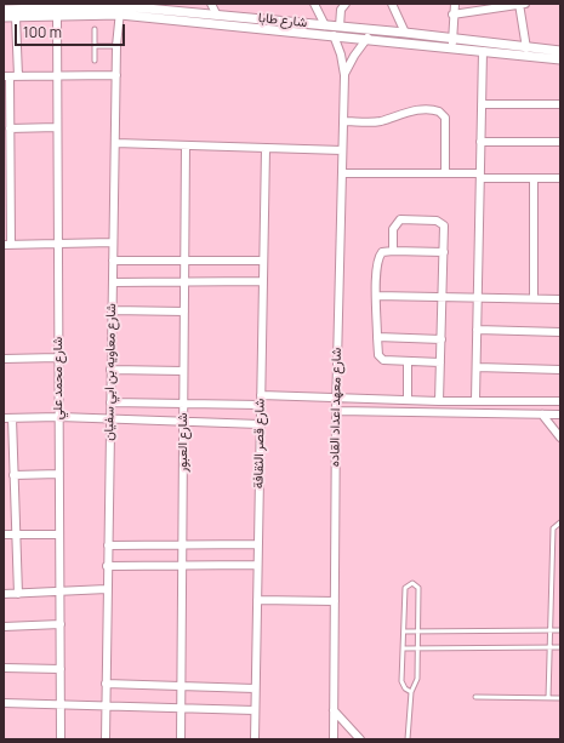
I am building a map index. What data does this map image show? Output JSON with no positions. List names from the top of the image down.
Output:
{
  "streets": {
    "street": [
      "شارع طابا",
      "شارع معاويه بن ابي سفيان",
      "شارع محمد علي",
      "شارع معهد اعداد القاده",
      "شارع العبور",
      "شارع قصر الثقافة"
    ]
  },
  "crossings": [
    ["شارع طابا", "شارع معاويه بن ابي سفيان"],
    ["شارع طابا", "شارع محمد علي"],
    ["شارع طابا", "شارع معهد اعداد القاده"]
  ],
  "scale_bar": "100 m"
}
